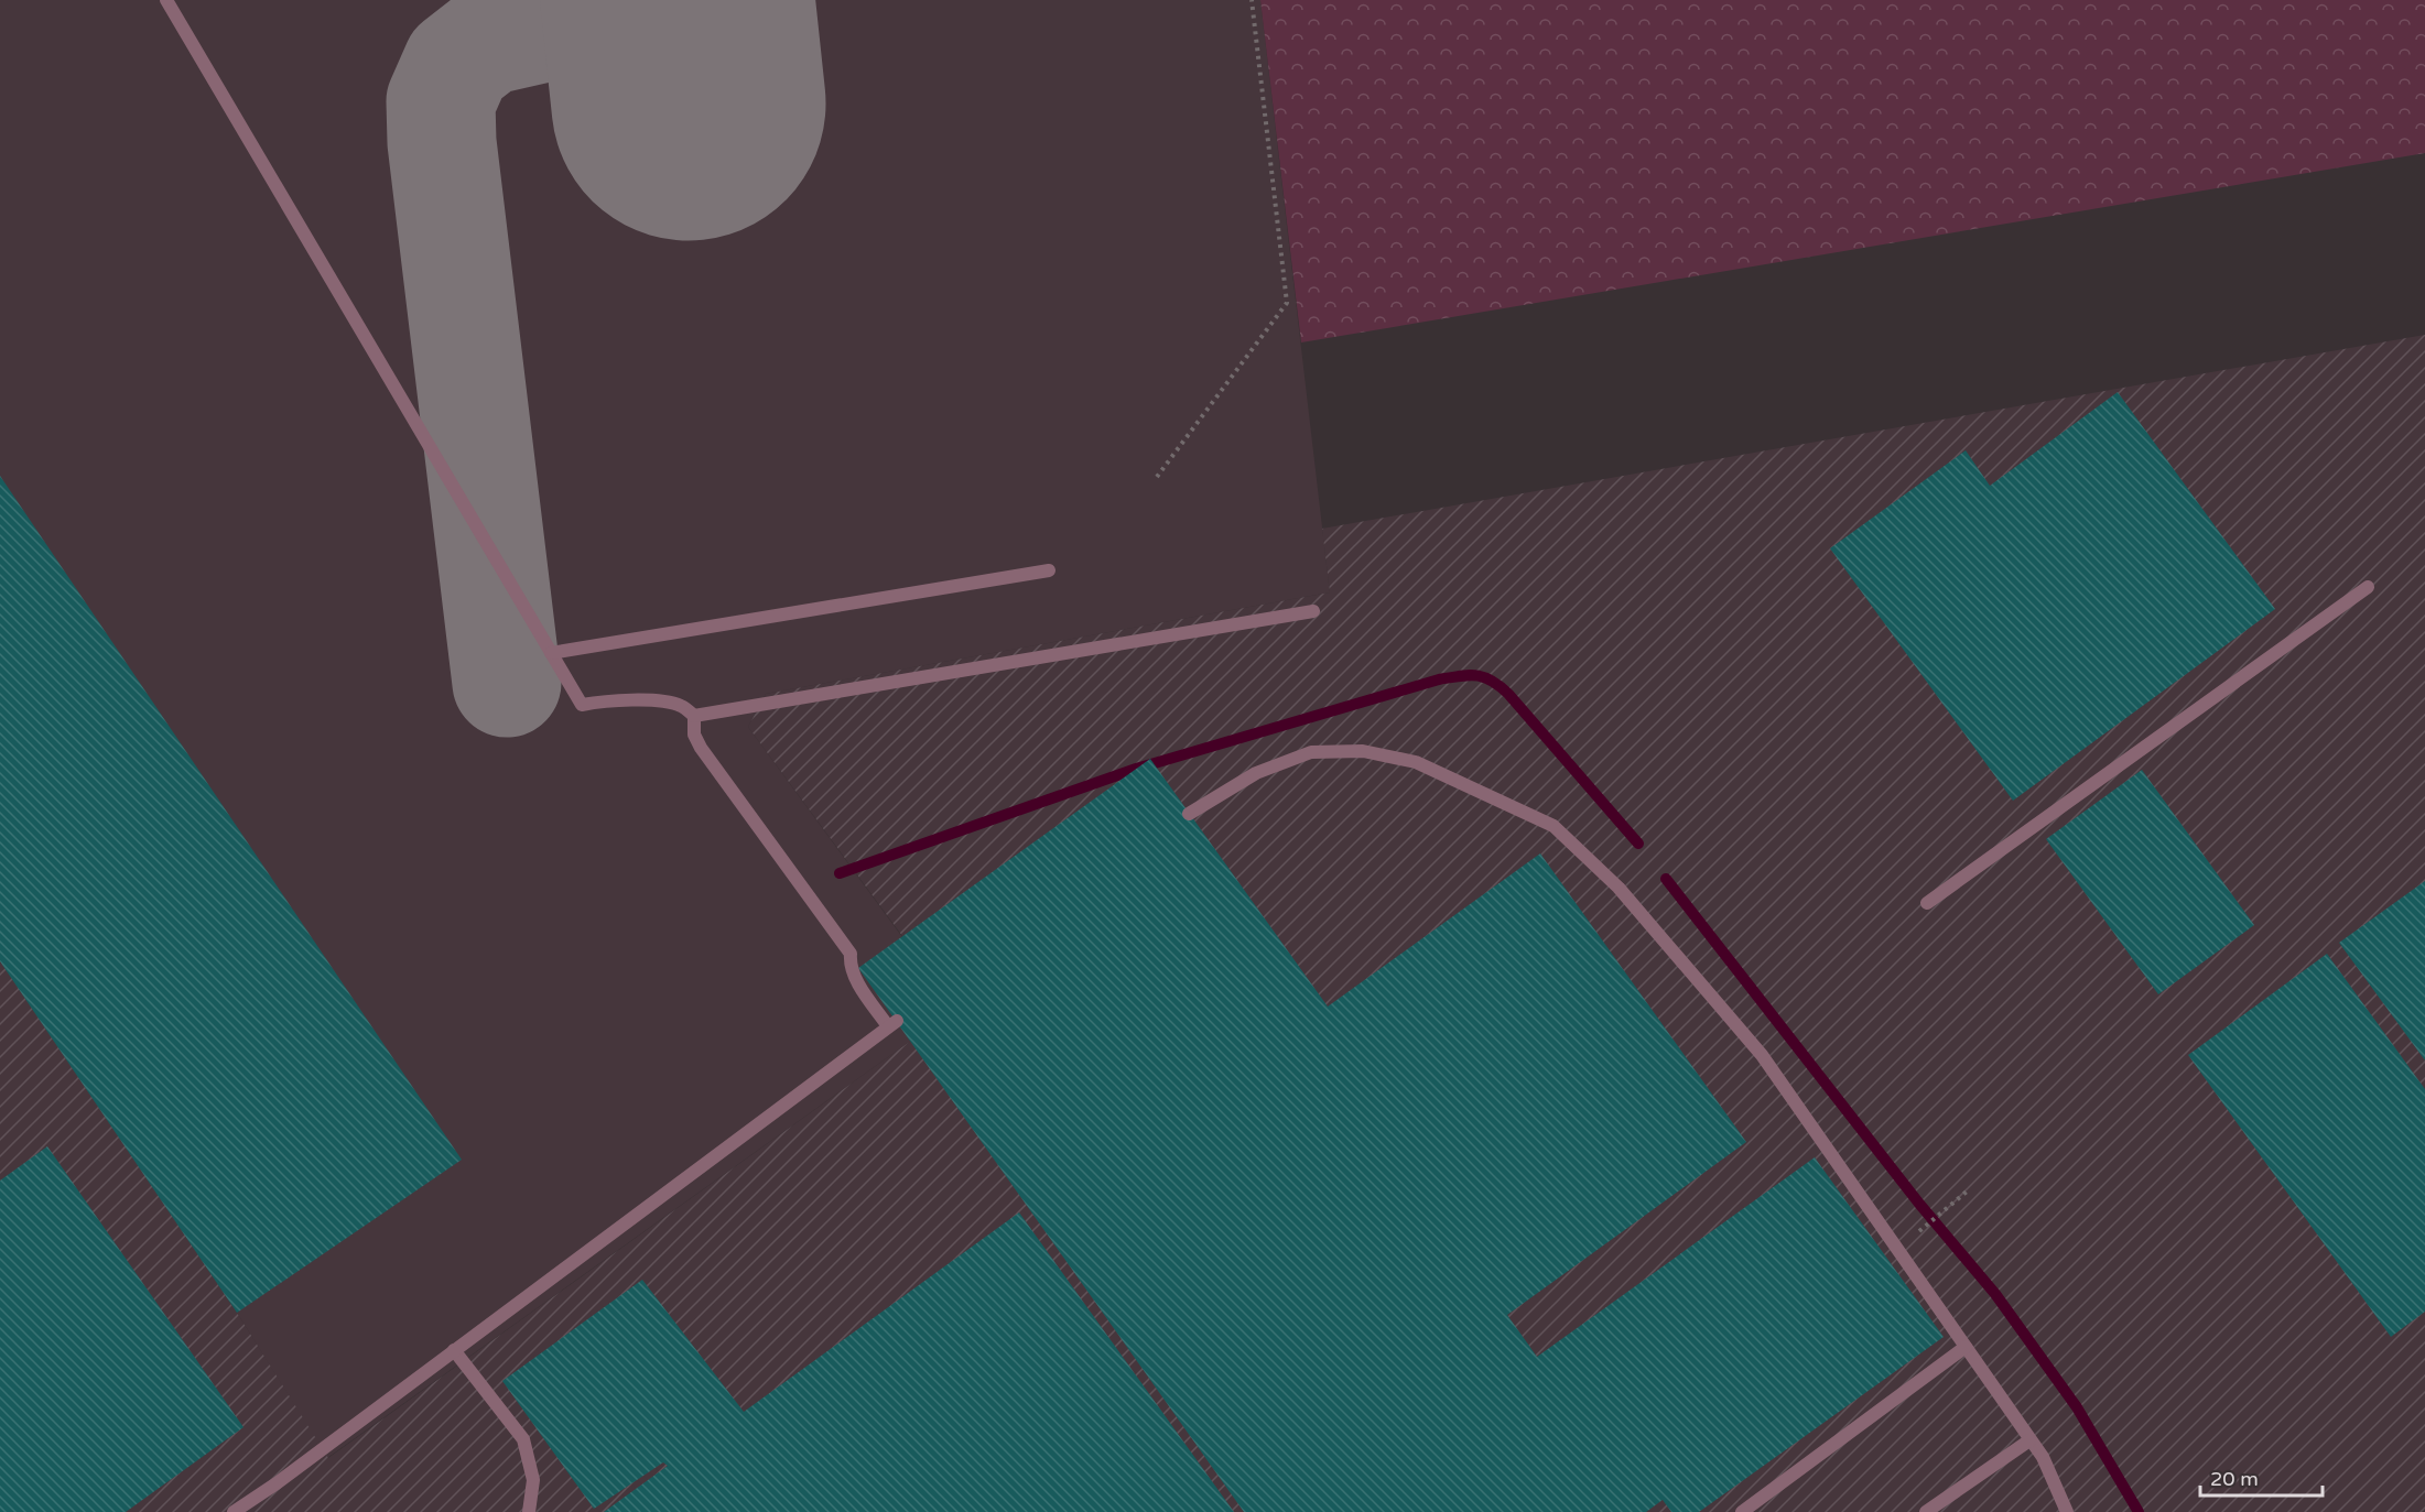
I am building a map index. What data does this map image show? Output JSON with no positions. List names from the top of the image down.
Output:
{
  "scale_bar": "20 m"
}
